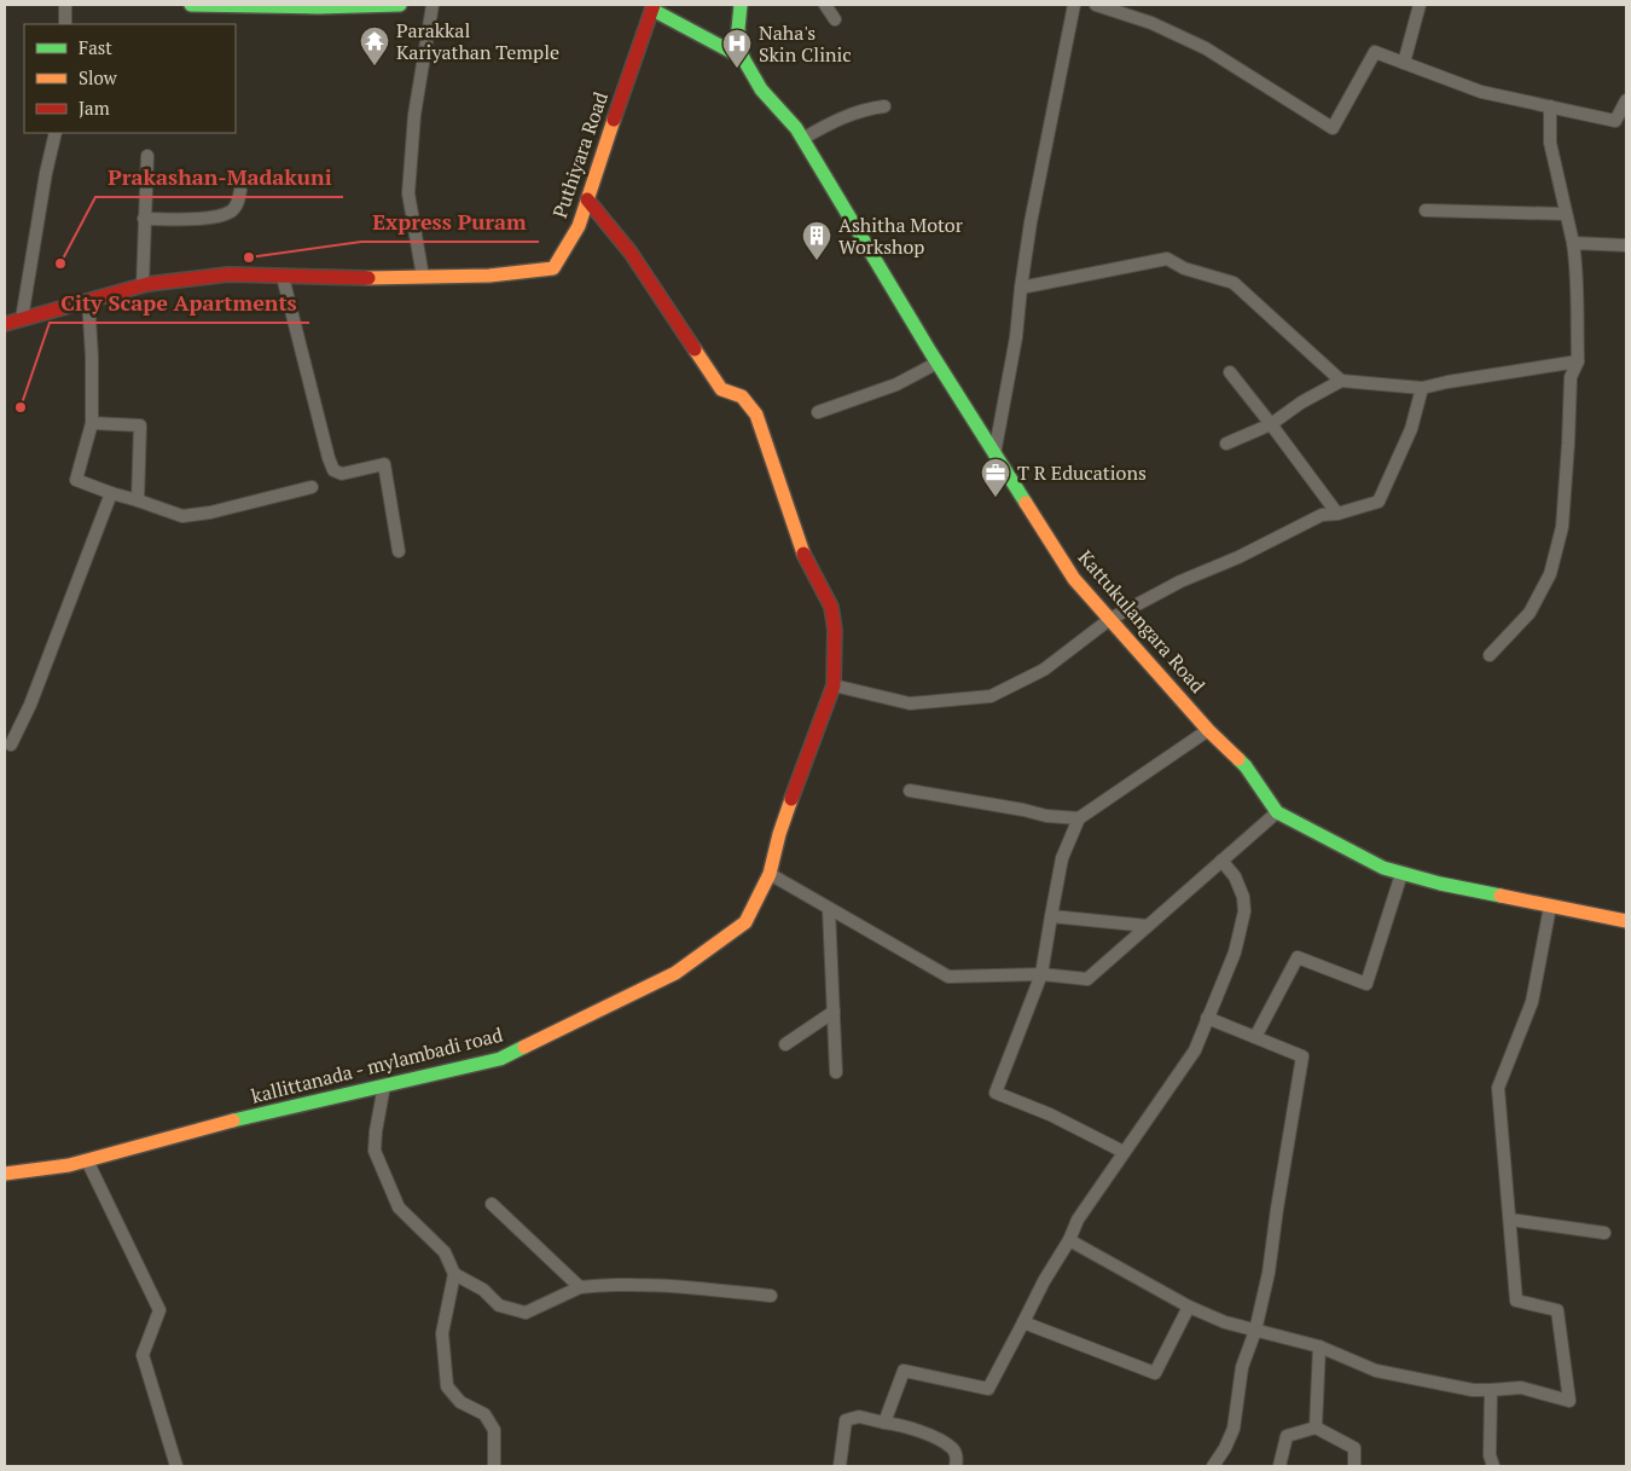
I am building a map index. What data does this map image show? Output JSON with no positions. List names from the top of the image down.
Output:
{
  "streets": {
    "street": ["Puthiyara Road", "Kattukulangara Road", "kallittanada - mylambadi road"]
  },
  "crossings": [
    ["Puthiyara Road", "kallittanada - mylambadi road"]
  ],
  "places": {
    "temple": ["Parakkal Kariyathan Temple"],
    "hospital": ["Naha's Skin Clinic"],
    "other": ["Express Puram", "Prakashan-Madakuni", "City Scape Apartments"],
    "building": ["Ashitha Motor Workshop"],
    "office": ["T R Educations"]
  },
  "legend": ["Fast", "Slow", "Jam"]
}
